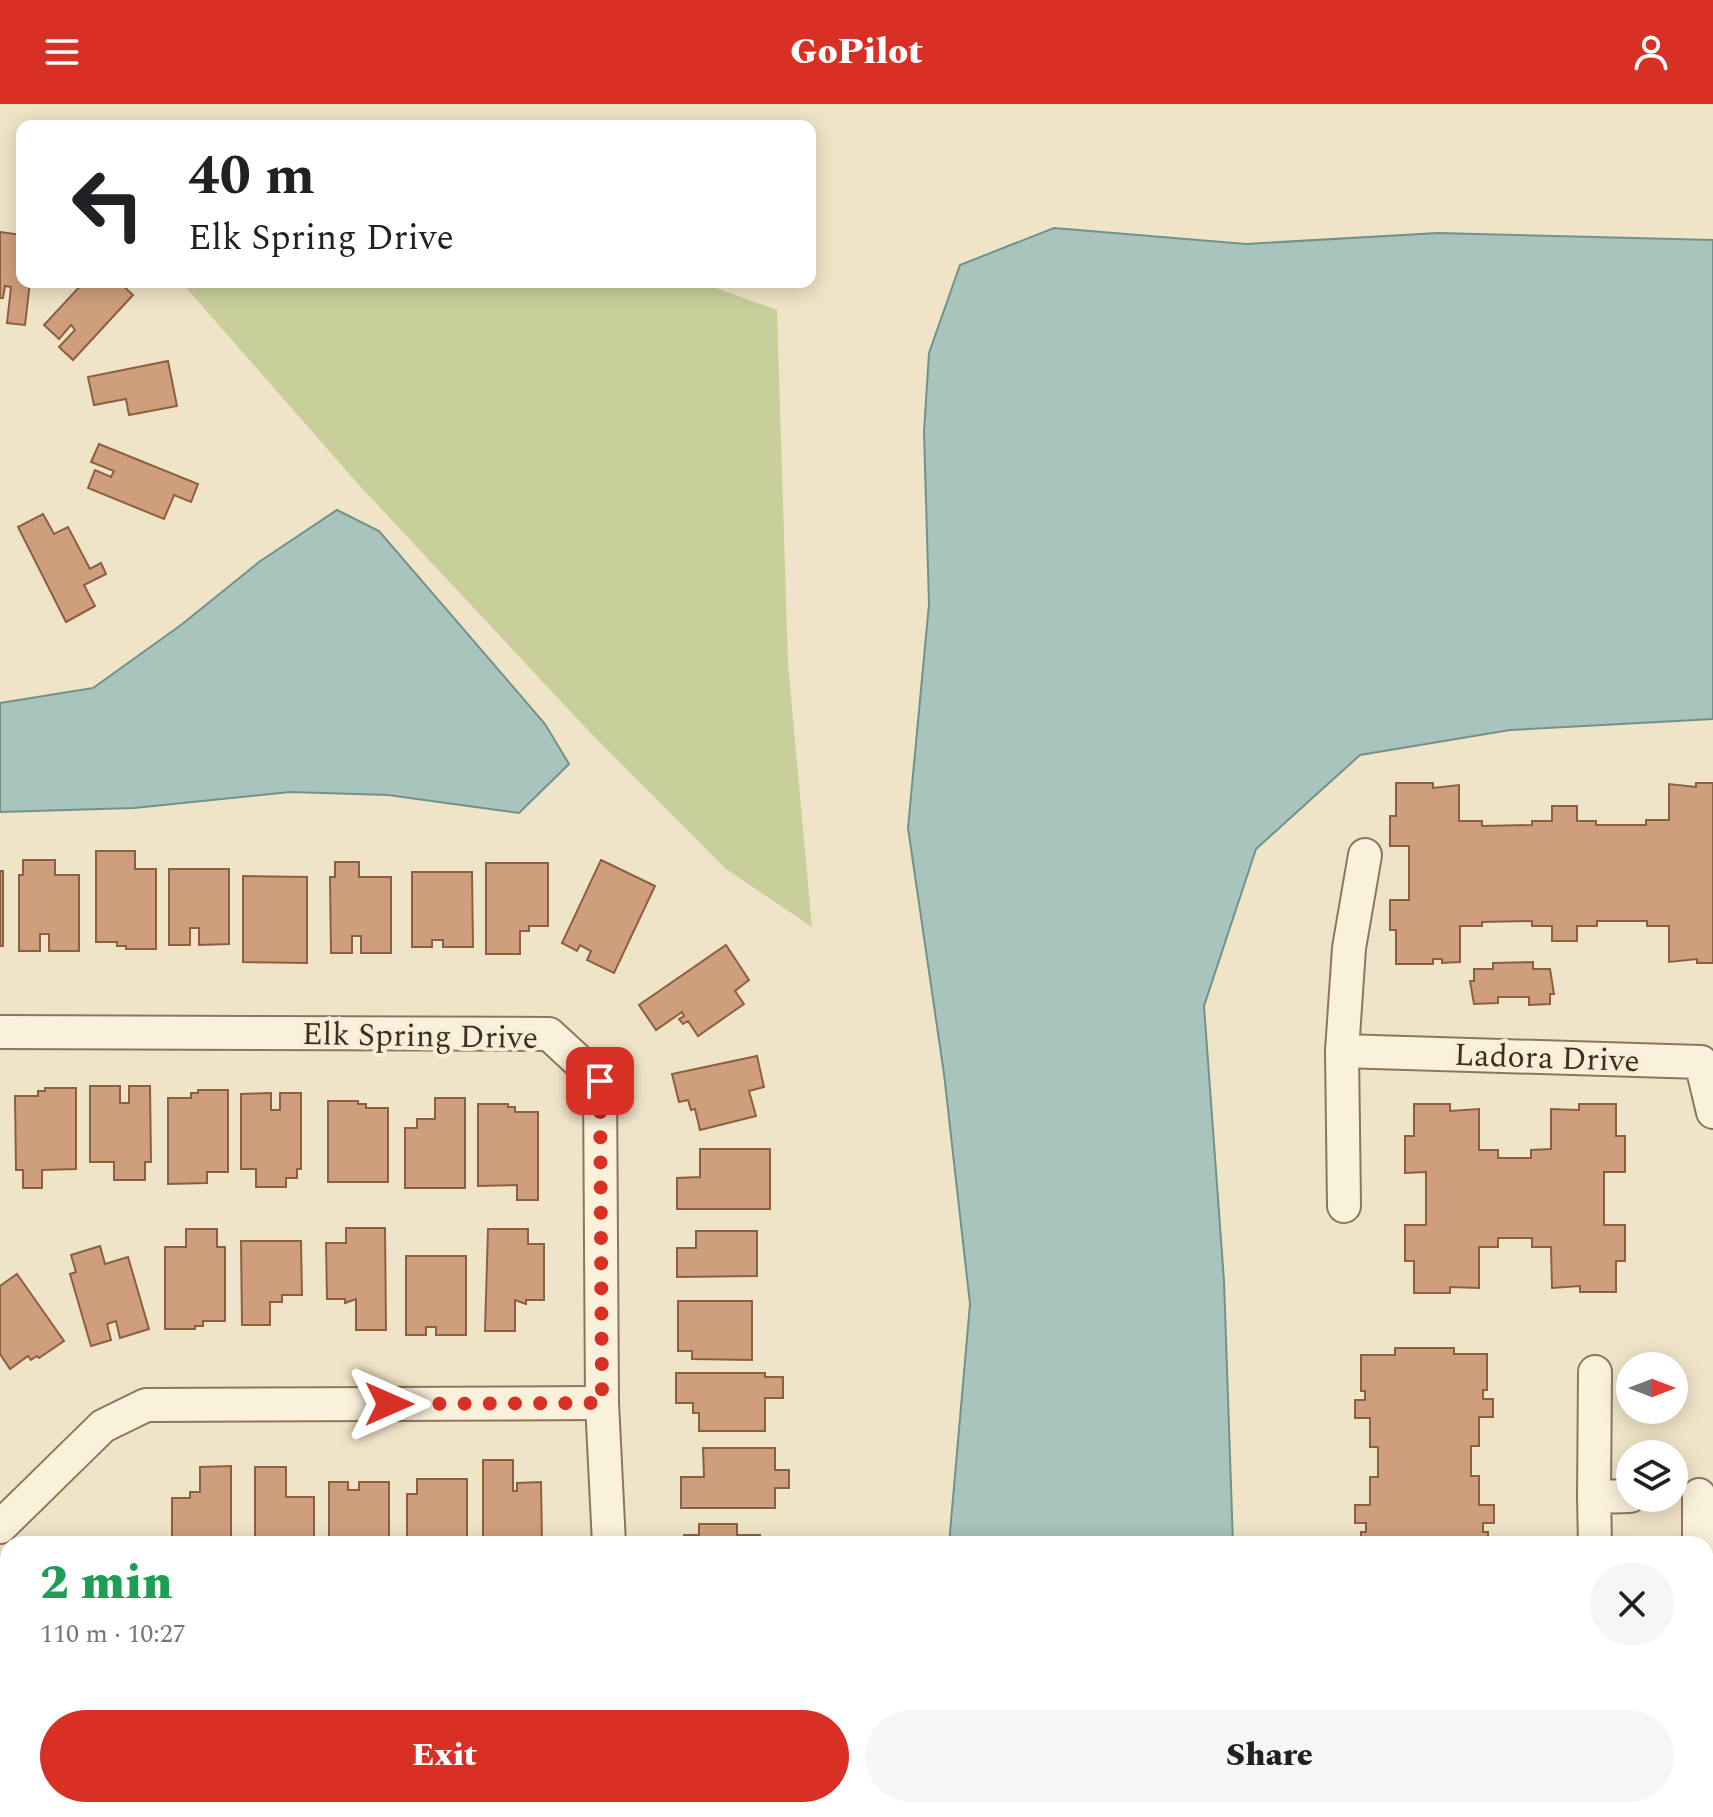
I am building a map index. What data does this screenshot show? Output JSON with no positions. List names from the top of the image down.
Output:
{
  "streets": {
    "street": ["Elk Spring Drive", "Ladora Drive"]
  },
  "north": "right",
  "page": {
    "header": "GoPilot",
    "turn": ["40 m", "Elk Spring Drive"],
    "heading": ["2 min", "110 m · 10:27"],
    "buttons": ["Exit", "Share"]
  }
}
